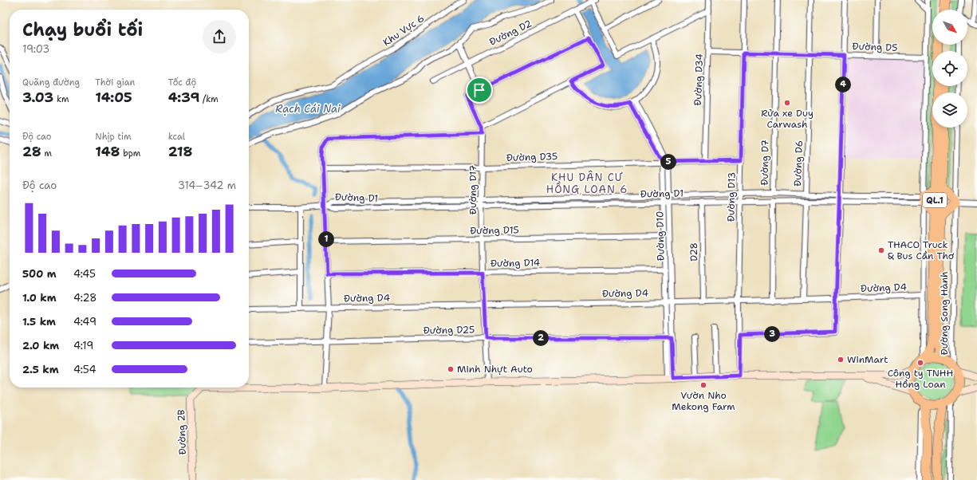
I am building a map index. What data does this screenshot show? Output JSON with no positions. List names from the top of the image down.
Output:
{
  "streets": {
    "highway": ["QL.1"],
    "street": [
      "Khu Vực 6",
      "Đường D2",
      "Đường D5",
      "Đường D34",
      "Đường D35",
      "Đường D7",
      "Đường D6",
      "Đường D17",
      "Đường D1",
      "Đường D13",
      "Đường D15",
      "Đường D10",
      "D28",
      "Đường D14",
      "Đường D4",
      "Đường Song Hành",
      "Đường D25",
      "Đường 2B"
    ]
  },
  "crossings": [
    ["Đường D5", "Đường D34"],
    ["Đường D5", "Đường D7"],
    ["Đường D5", "Đường D6"],
    ["Đường D5", "Đường D13"],
    ["Đường D34", "Đường D35"],
    ["Đường D35", "Đường D17"],
    ["Đường D35", "Đường D13"],
    ["Đường D35", "Đường D10"],
    ["Đường D7", "Đường D1"],
    ["Đường D6", "Đường D1"],
    ["Đường D6", "Đường D4"],
    ["Đường D17", "Đường D1"],
    ["Đường D17", "Đường D15"],
    ["Đường D17", "Đường D14"],
    ["Đường D17", "Đường D4"],
    ["Đường D17", "Đường D25"],
    ["Đường D1", "Đường D13"],
    ["Đường D1", "Đường D10"],
    ["Đường D1", "D28"],
    ["Đường D13", "Đường D4"],
    ["QL.1", "Đường Song Hành"],
    ["Đường D15", "Đường D10"],
    ["Đường D10", "Đường D14"],
    ["Đường D10", "Đường D4"],
    ["Đường D10", "Đường D25"],
    ["D28", "Đường D4"]
  ],
  "districts": ["KHU DÂN CƯ HỒNG LOAN 6"],
  "water": ["Rạch Cái Nai"],
  "places": [
    "Rửa xe Duy Carwash",
    "THACO Truck & Bus Cần Thơ",
    "WinMart",
    "Công ty TNHH Hồng Loan",
    "Minh Nhựt Auto",
    "Vườn Nho Mekong Farm"
  ],
  "north": "bottom right",
  "page": {
    "heading": ["Chạy buổi tối", "19:03"],
    "stats": [
      ["Quãng đường", "3.03 km"],
      ["Thời gian", "14:05"],
      ["Tốc độ", "4:39 /km"],
      ["Độ cao", "28 m"],
      ["Nhịp tim", "148 bpm"],
      ["kcal", "218"]
    ],
    "pins": [
      "4",
      "5",
      "1",
      "3",
      "2"
    ],
    "chart": ["Độ cao", "314–342 m"],
    "list": [
      {
        "name": "500 m",
        "note": "4:45"
      },
      {
        "name": "1.0 km",
        "note": "4:28"
      },
      {
        "name": "1.5 km",
        "note": "4:49"
      },
      {
        "name": "2.0 km",
        "note": "4:19"
      },
      {
        "name": "2.5 km",
        "note": "4:54"
      }
    ]
  }
}
